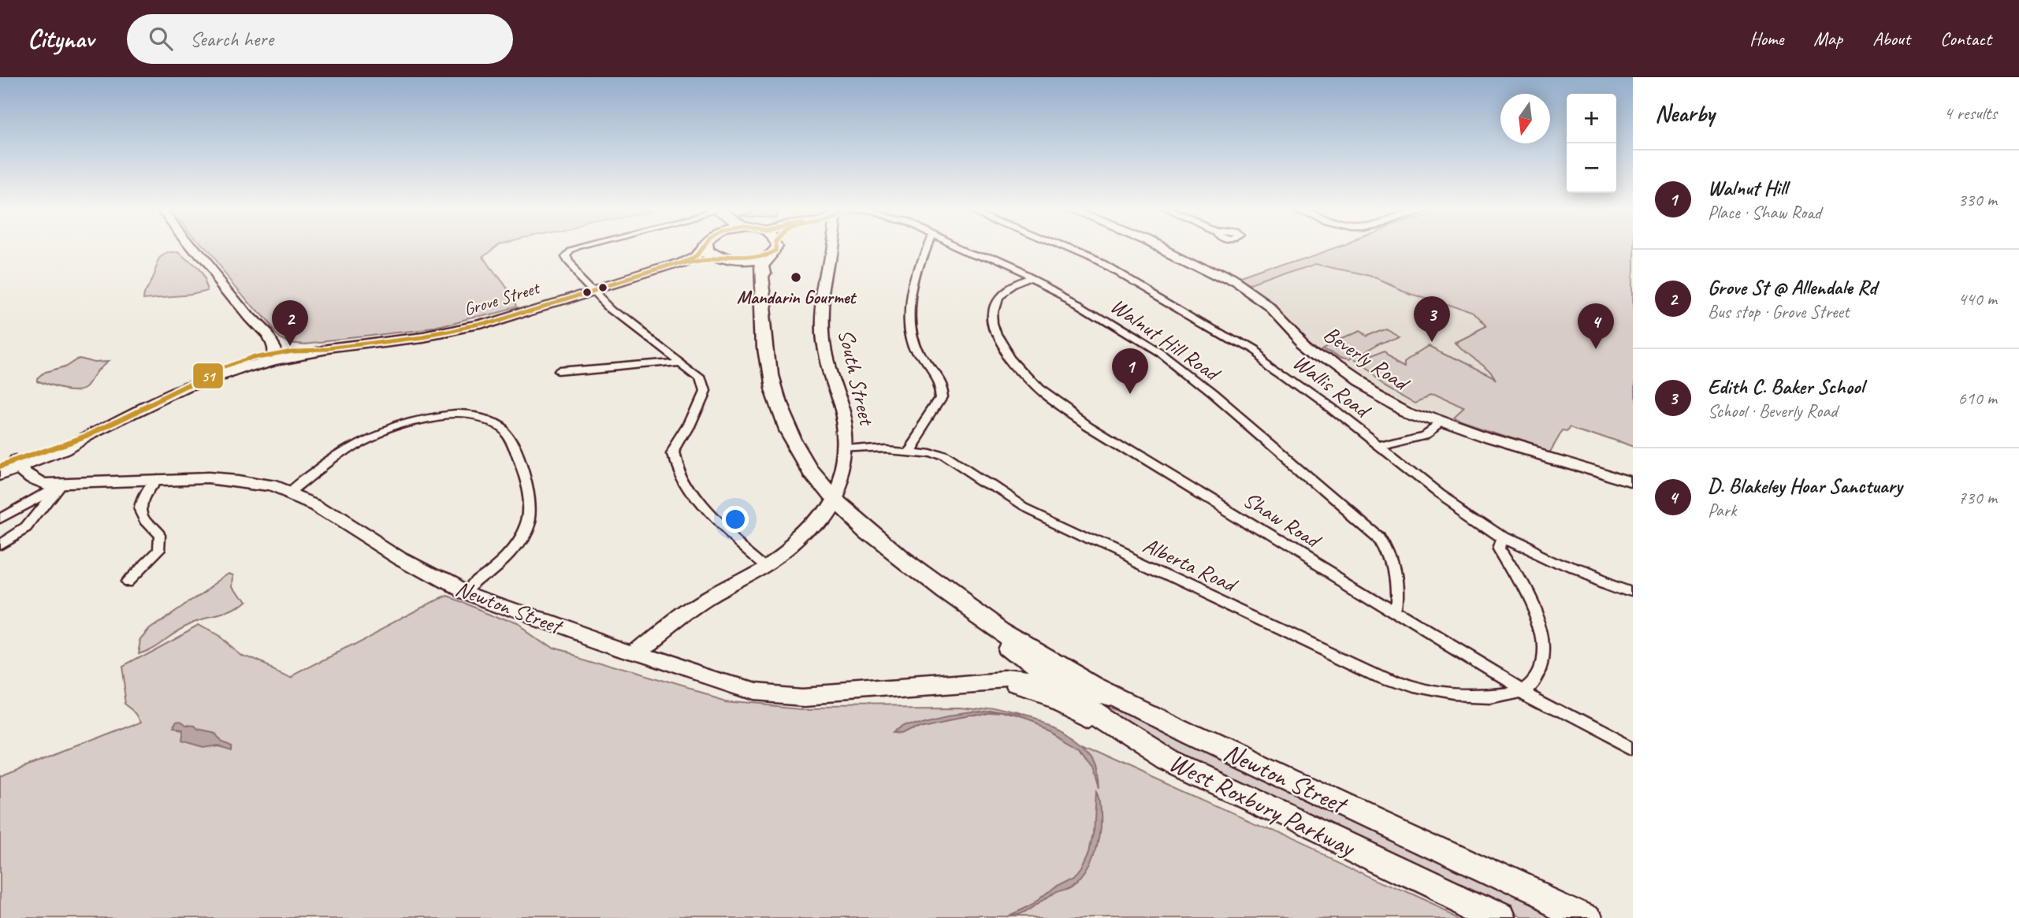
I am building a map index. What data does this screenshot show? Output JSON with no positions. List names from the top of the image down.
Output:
{
  "streets": {
    "main road": [
      "Grove Street",
      "Beverly Road",
      "South Street",
      "Newton Street",
      "West Roxbury Parkway"
    ],
    "street": [
      "Walnut Hill Road",
      "Wallis Road",
      "Shaw Road",
      "Alberta Road"
    ]
  },
  "crossings": [
    ["Walnut Hill Road", "Shaw Road"],
    ["South Street", "Alberta Road"],
    ["South Street", "Newton Street"],
    ["South Street", "West Roxbury Parkway"],
    ["Shaw Road", "Alberta Road"],
    ["Newton Street", "West Roxbury Parkway"]
  ],
  "places": ["Mandarin Gourmet"],
  "lines": ["transit line 51"],
  "north": "bottom",
  "page": {
    "header": "Citynav",
    "search": "Search here",
    "nav": [
      "Home",
      "Map",
      "About",
      "Contact"
    ],
    "heading": ["Nearby", "4 results"],
    "map_buttons": ["+", "−"],
    "list": [
      {
        "mark": "1",
        "name": "Walnut Hill",
        "note": "Place · Shaw Road",
        "value": "330 m"
      },
      {
        "mark": "2",
        "name": "Grove St @ Allendale Rd",
        "note": "Bus stop · Grove Street",
        "value": "440 m"
      },
      {
        "mark": "3",
        "name": "Edith C. Baker School",
        "note": "School · Beverly Road",
        "value": "610 m"
      },
      {
        "mark": "4",
        "name": "D. Blakeley Hoar Sanctuary",
        "note": "Park",
        "value": "730 m"
      }
    ],
    "pins": [
      "3",
      "2",
      "4",
      "1"
    ]
  }
}
